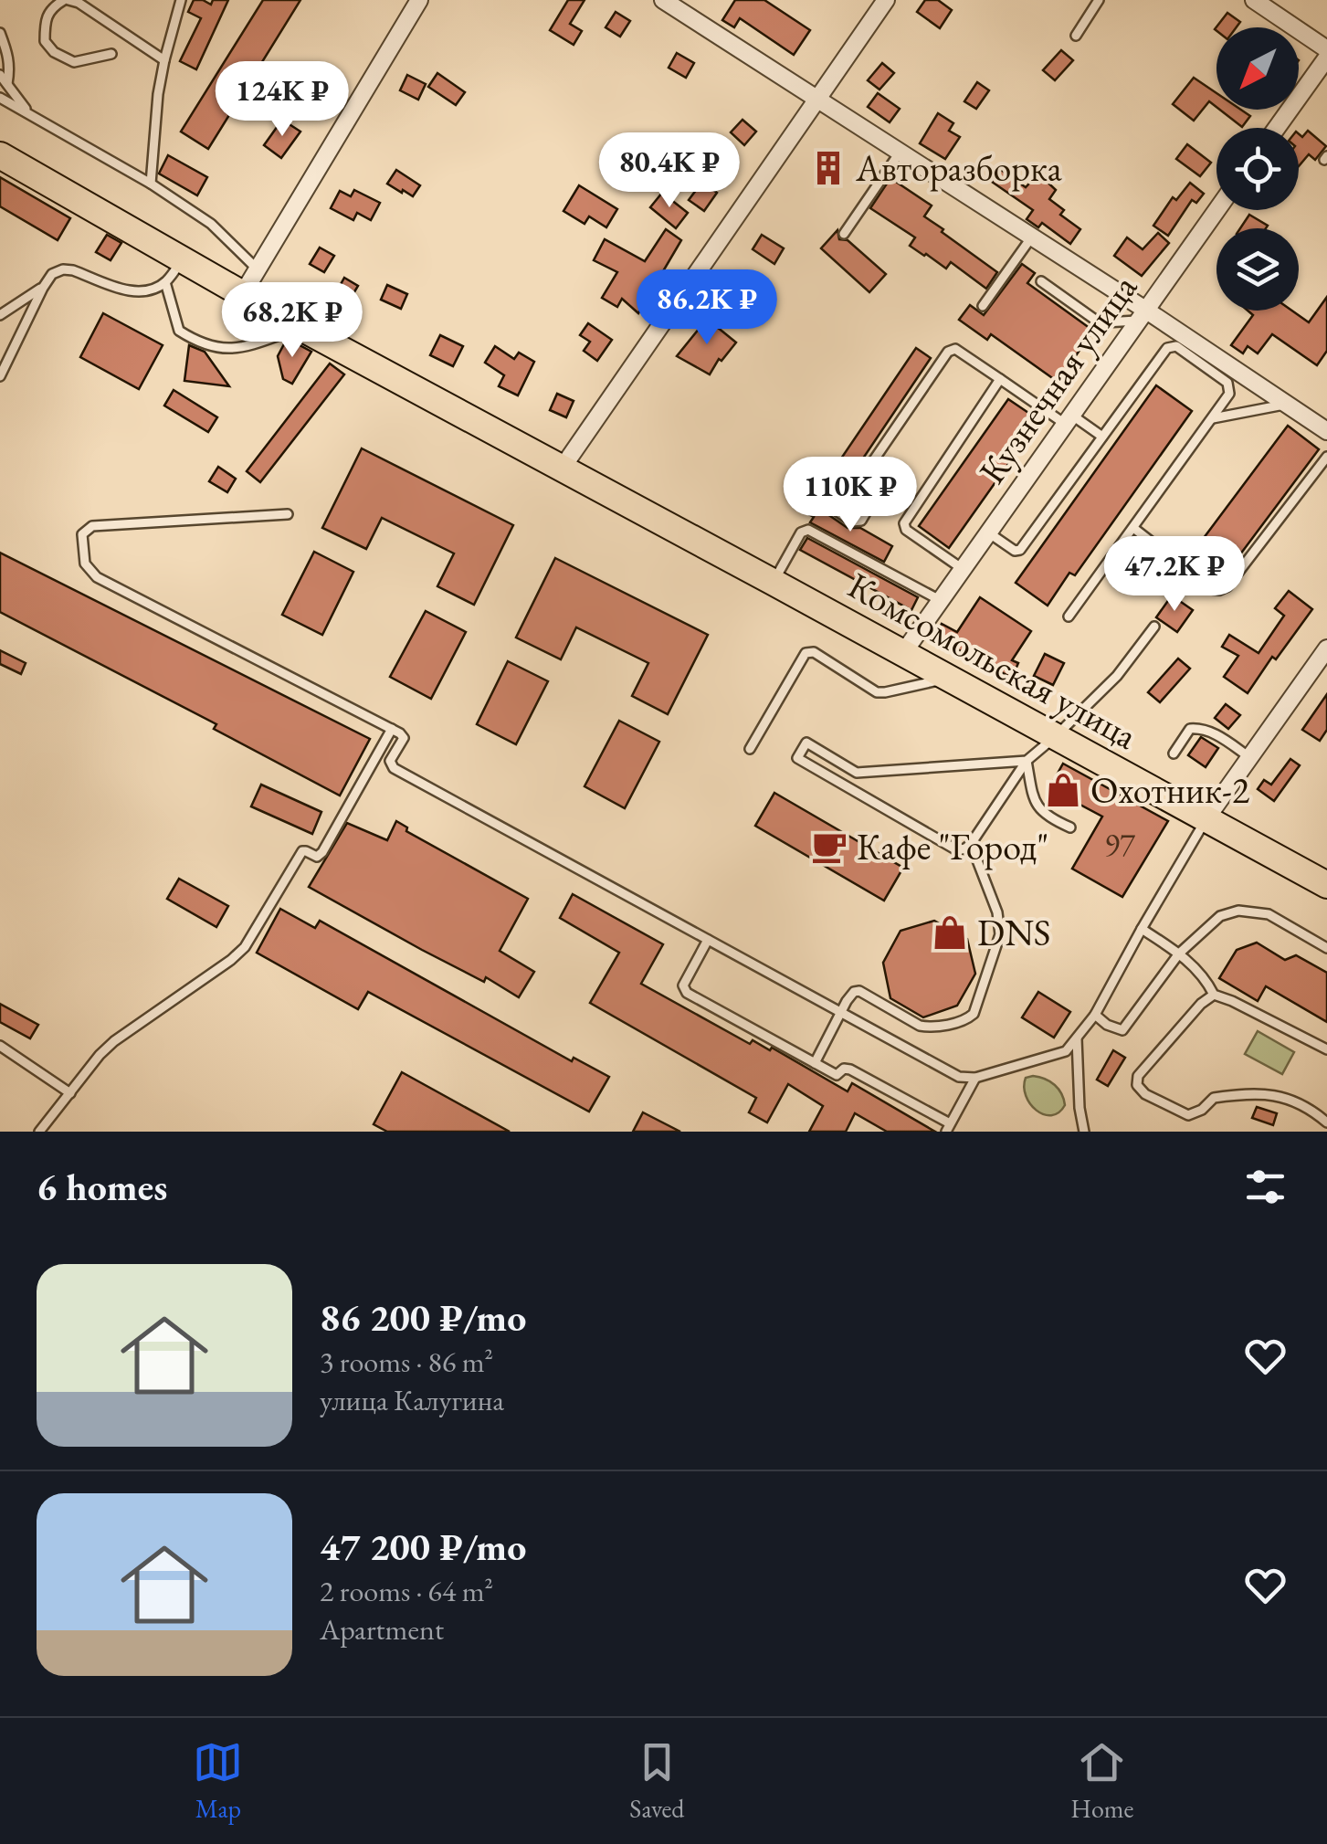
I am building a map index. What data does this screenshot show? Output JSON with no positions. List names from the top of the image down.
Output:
{
  "streets": {
    "main road": ["Комсомольская улица"],
    "street": ["Кузнечная улица"]
  },
  "crossings": [
    ["Кузнечная улица", "Комсомольская улица"]
  ],
  "places": {
    "building": ["Авторазборка"],
    "shop": ["Охотник-2", "DNS"],
    "cafe": ["Кафе \"Город\""]
  },
  "house_numbers": ["97"],
  "north": "bottom left",
  "page": {
    "price": [
      "124K ₽",
      "80.4K ₽",
      "86.2K ₽",
      "68.2K ₽",
      "110K ₽",
      "47.2K ₽"
    ],
    "heading": "6 homes",
    "list": [
      {
        "name": "86 200 ₽/mo",
        "note": "3 rooms · 86 m² · улица Калугина"
      },
      {
        "name": "47 200 ₽/mo",
        "note": "2 rooms · 64 m² · Apartment"
      }
    ],
    "tabs": ["Map", "Saved", "Home"]
  }
}
